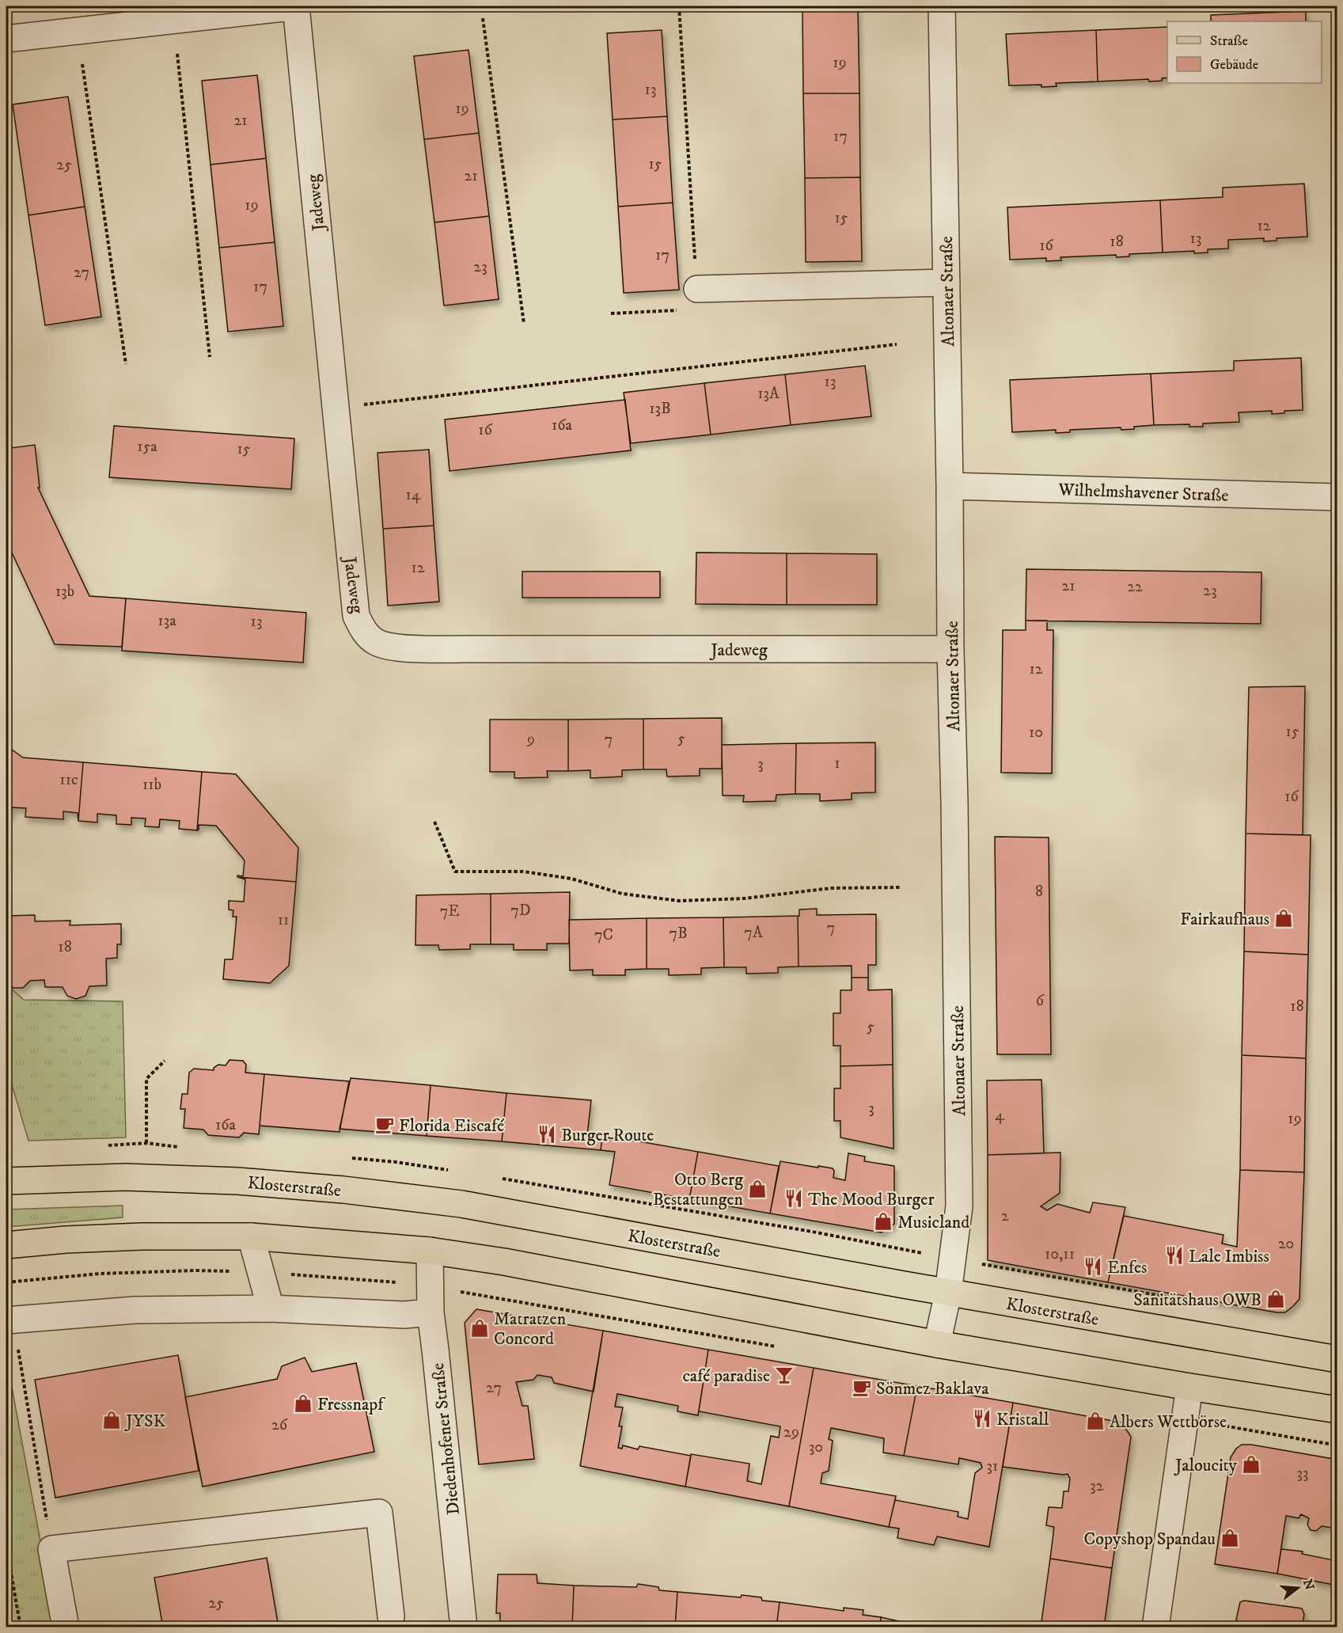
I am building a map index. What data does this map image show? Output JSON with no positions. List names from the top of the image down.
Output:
{
  "streets": {
    "main road": ["Klosterstraße"],
    "street": [
      "Jadeweg",
      "Altonaer Straße",
      "Wilhelmshavener Straße",
      "Diedenhofener Straße"
    ]
  },
  "crossings": [
    ["Jadeweg", "Altonaer Straße"],
    ["Altonaer Straße", "Wilhelmshavener Straße"],
    ["Altonaer Straße", "Klosterstraße"]
  ],
  "places": {
    "shop": [
      "Fairkaufhaus",
      "Otto Berg Bestattungen",
      "Musicland",
      "Sanitätshaus OWB",
      "Matratzen Concord",
      "Fressnapf",
      "JYSK",
      "Albers Wettbörse",
      "Jaloucity",
      "Copyshop Spandau"
    ],
    "cafe": ["Florida Eiscafé", "Sönmez Baklava"],
    "restaurant": [
      "Burger Route",
      "The Mood Burger",
      "Lale Imbiss",
      "Enfes",
      "Kristall"
    ],
    "bar": ["café paradise"]
  },
  "house_numbers": [
    "19",
    "13",
    "19",
    "21",
    "17",
    "15",
    "25",
    "21",
    "19",
    "15",
    "12",
    "13",
    "18",
    "16",
    "17",
    "23",
    "27",
    "17",
    "13",
    "13A",
    "13B",
    "16a",
    "16",
    "15a",
    "15",
    "14",
    "12",
    "21",
    "22",
    "23",
    "13b",
    "13a",
    "13",
    "12",
    "15",
    "10",
    "5",
    "9",
    "7",
    "1",
    "3",
    "11c",
    "11b",
    "16",
    "8",
    "7D",
    "7E",
    "11",
    "7",
    "7A",
    "7B",
    "7C",
    "18",
    "6",
    "18",
    "5",
    "3",
    "4",
    "19",
    "16a",
    "2",
    "20",
    "10,11",
    "27",
    "26",
    "29",
    "30",
    "31",
    "33",
    "32",
    "25"
  ],
  "legend": ["Straße", "Gebäude"],
  "north": "right"
}
